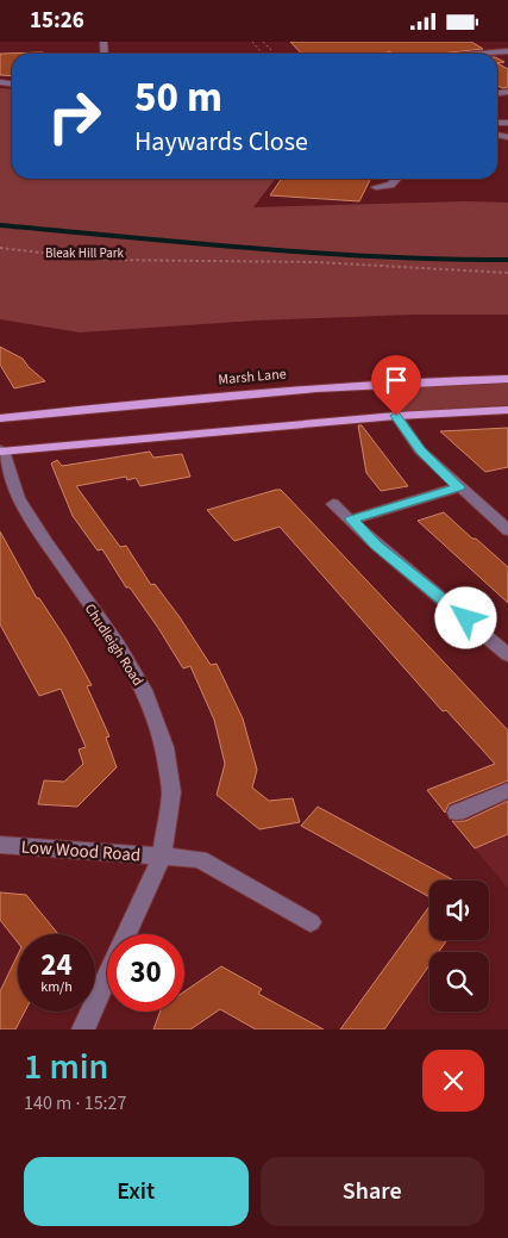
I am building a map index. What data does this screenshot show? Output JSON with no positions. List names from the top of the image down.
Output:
{
  "streets": {
    "main road": ["Marsh Lane"],
    "street": ["Chudleigh Road", "Low Wood Road"]
  },
  "crossings": [
    ["Chudleigh Road", "Low Wood Road"]
  ],
  "parks": ["Bleak Hill Park"],
  "page": {
    "status": "15:26",
    "turn": ["50 m", "Haywards Close"],
    "speed": "24 km/h",
    "limit": "30",
    "heading": ["1 min", "140 m · 15:27"],
    "buttons": ["Exit", "Share"]
  }
}
